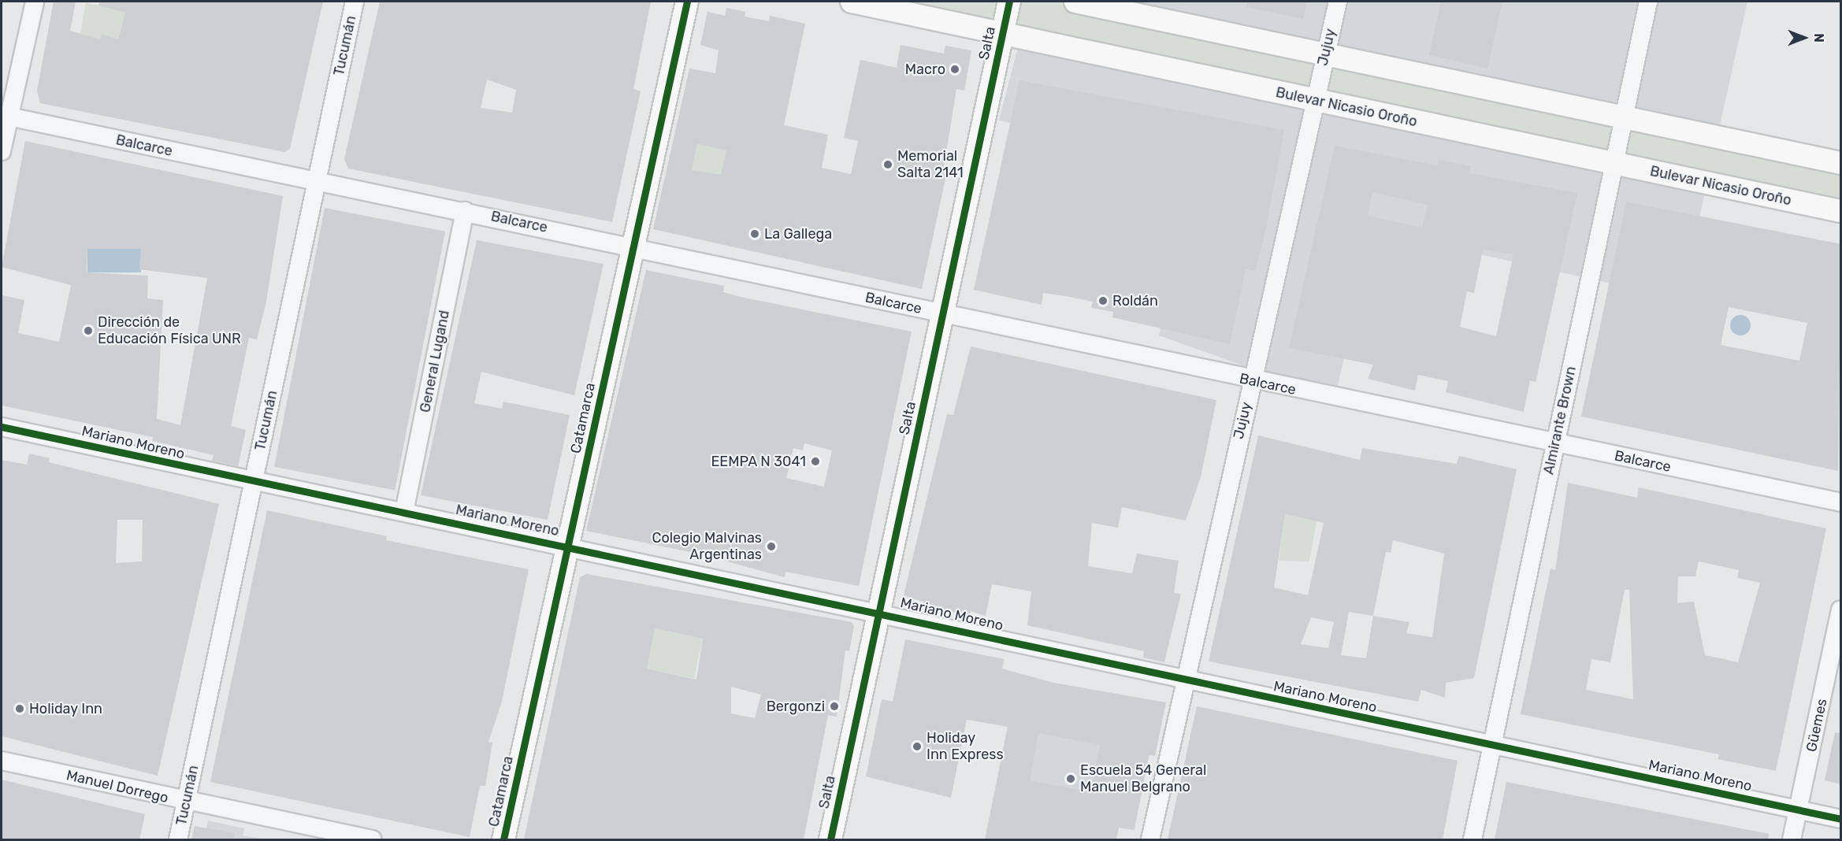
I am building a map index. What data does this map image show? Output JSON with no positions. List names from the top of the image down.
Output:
{
  "streets": {
    "main road": ["Salta", "Bulevar Nicasio Oroño", "Catamarca"],
    "street": [
      "Tucumán",
      "Jujuy",
      "Balcarce",
      "General Lugand",
      "Almirante Brown",
      "Mariano Moreno",
      "Güemes",
      "Manuel Dorrego"
    ]
  },
  "crossings": [
    ["Salta", "Bulevar Nicasio Oroño"],
    ["Salta", "Balcarce"],
    ["Salta", "Mariano Moreno"],
    ["Tucumán", "Balcarce"],
    ["Tucumán", "Mariano Moreno"],
    ["Tucumán", "Manuel Dorrego"],
    ["Jujuy", "Bulevar Nicasio Oroño"],
    ["Jujuy", "Balcarce"],
    ["Jujuy", "Mariano Moreno"],
    ["Bulevar Nicasio Oroño", "Almirante Brown"],
    ["Balcarce", "General Lugand"],
    ["Balcarce", "Catamarca"],
    ["Balcarce", "Almirante Brown"],
    ["General Lugand", "Mariano Moreno"],
    ["Catamarca", "Mariano Moreno"],
    ["Almirante Brown", "Mariano Moreno"],
    ["Mariano Moreno", "Güemes"]
  ],
  "places": [
    "Macro",
    "Memorial Salta 2141",
    "La Gallega",
    "Roldán",
    "Dirección de Educación Física UNR",
    "EEMPA N 3041",
    "Colegio Malvinas Argentinas",
    "Bergonzi",
    "Holiday Inn",
    "Holiday Inn Express",
    "Escuela 54 General Manuel Belgrano"
  ],
  "north": "right"
}
